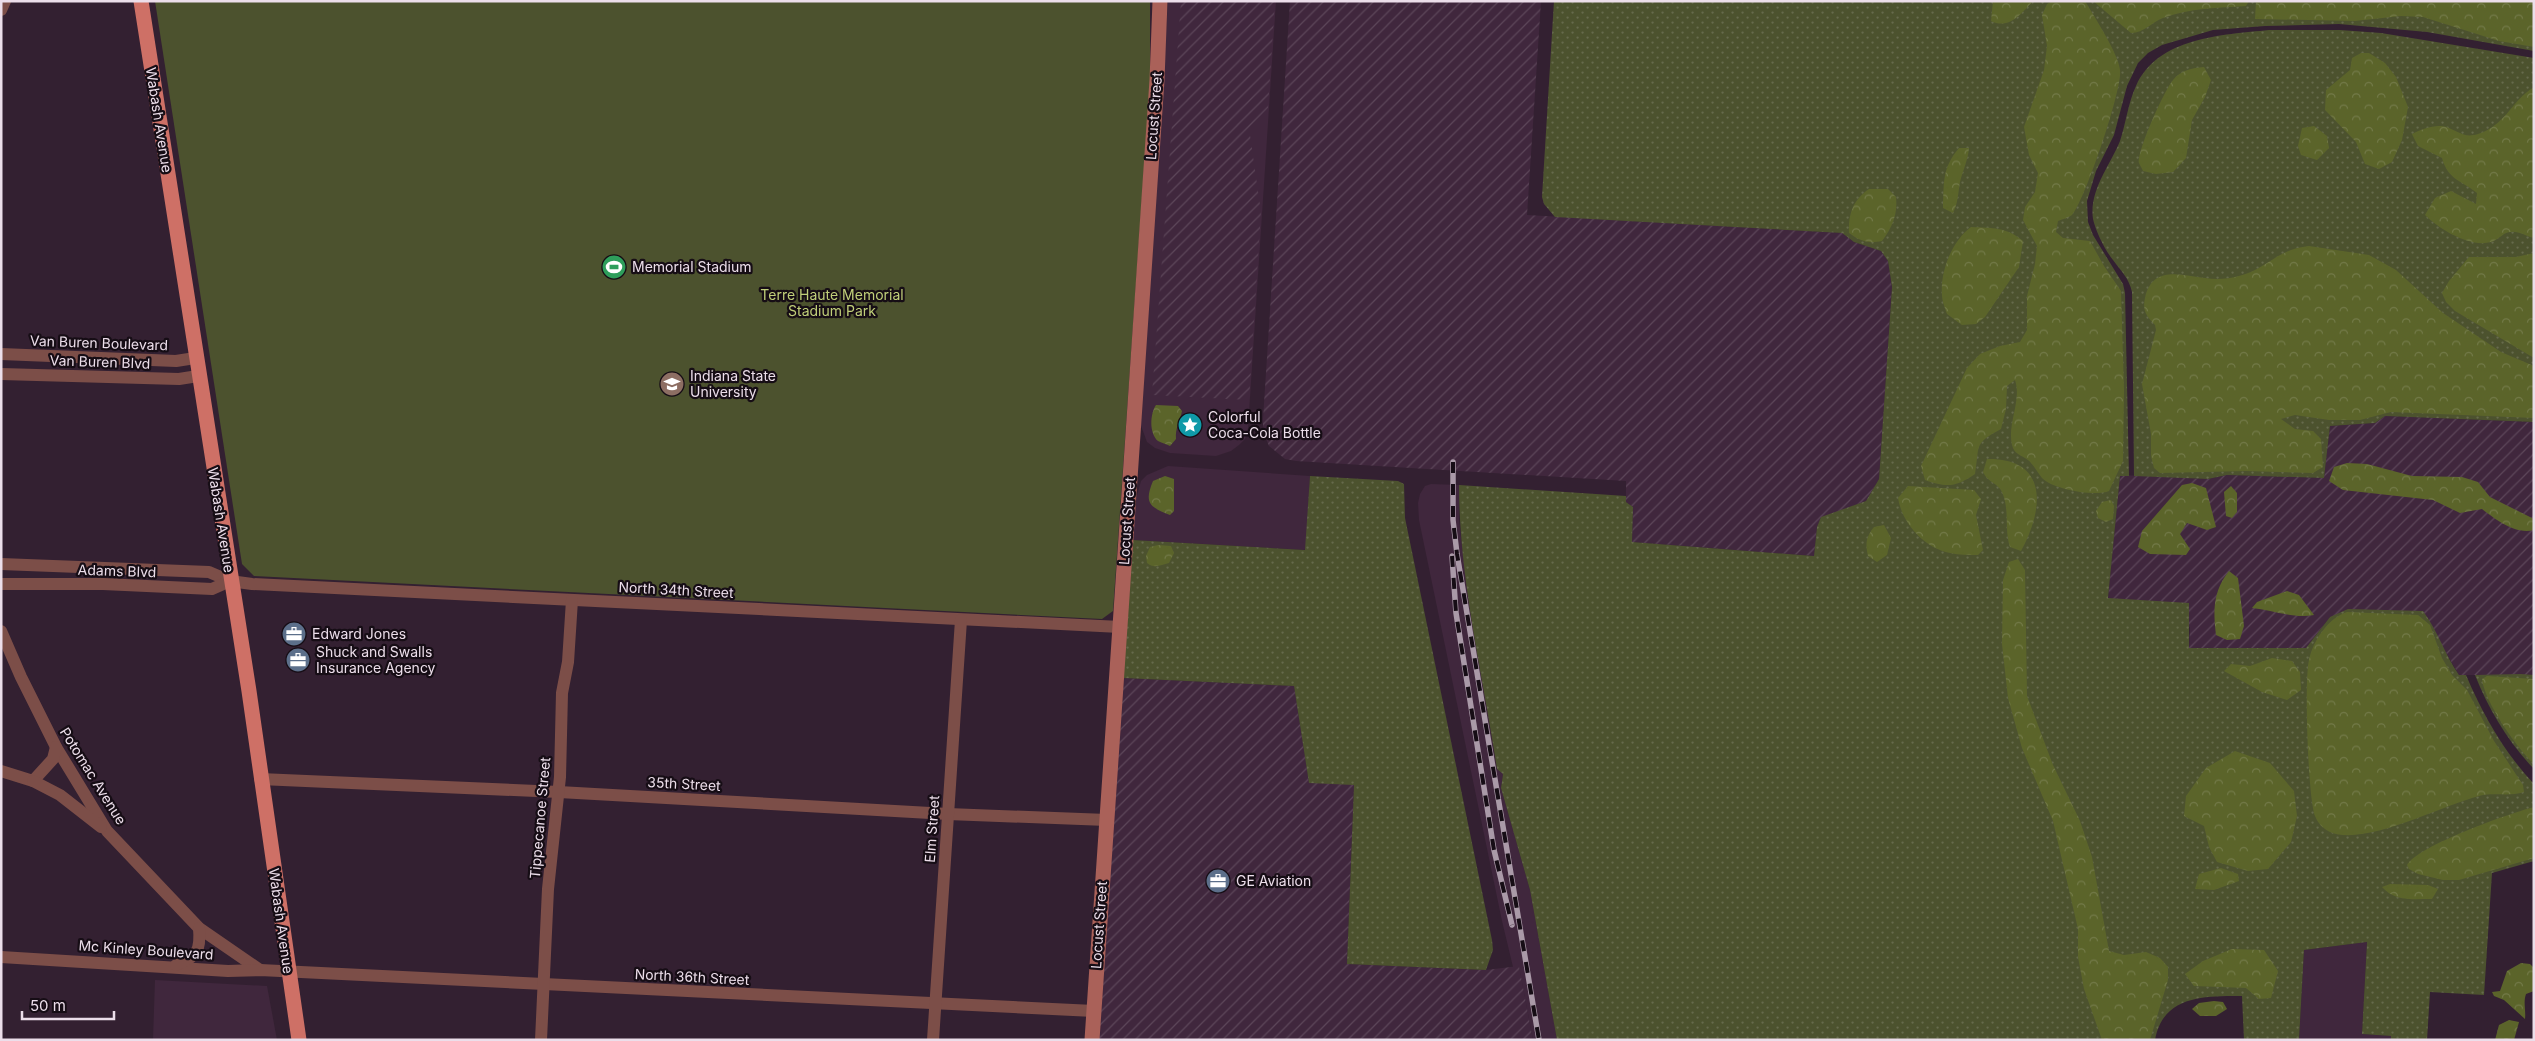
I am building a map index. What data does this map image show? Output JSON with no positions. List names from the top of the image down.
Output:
{
  "streets": {
    "main road": ["Wabash Avenue"],
    "street": [
      "Locust Street",
      "Van Buren Boulevard",
      "Van Buren Blvd",
      "Adams Blvd",
      "North 34th Street",
      "Potomac Avenue",
      "35th Street",
      "Tippecanoe Street",
      "Elm Street",
      "Mc Kinley Boulevard",
      "North 36th Street"
    ]
  },
  "crossings": [
    ["Locust Street", "North 34th Street"],
    ["Locust Street", "35th Street"],
    ["Locust Street", "North 36th Street"],
    ["Wabash Avenue", "Van Buren Boulevard"],
    ["Wabash Avenue", "Van Buren Blvd"],
    ["Wabash Avenue", "Adams Blvd"],
    ["Wabash Avenue", "North 34th Street"],
    ["Wabash Avenue", "35th Street"],
    ["Wabash Avenue", "Mc Kinley Boulevard"],
    ["Wabash Avenue", "North 36th Street"],
    ["Adams Blvd", "North 34th Street"],
    ["North 34th Street", "Tippecanoe Street"],
    ["North 34th Street", "Elm Street"],
    ["Potomac Avenue", "Mc Kinley Boulevard"],
    ["35th Street", "Tippecanoe Street"],
    ["35th Street", "Elm Street"],
    ["Tippecanoe Street", "North 36th Street"],
    ["Elm Street", "North 36th Street"],
    ["Mc Kinley Boulevard", "North 36th Street"]
  ],
  "parks": ["Terre Haute Memorial Stadium Park"],
  "places": {
    "sports": ["Memorial Stadium"],
    "school or university": ["Indiana State University"],
    "place": ["Colorful Coca-Cola Bottle"],
    "office": ["Edward Jones", "Shuck and Swalls Insurance Agency", "GE Aviation"]
  },
  "scale_bar": "50 m"
}
